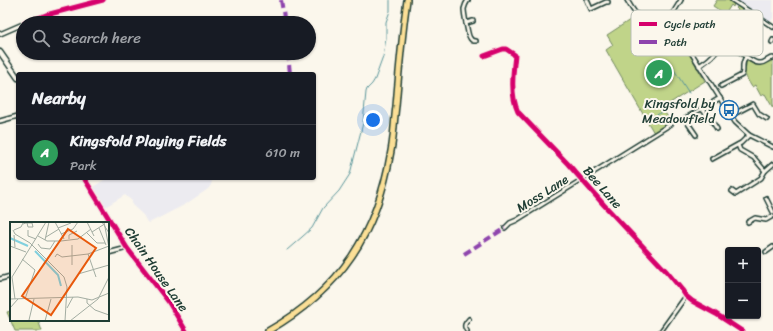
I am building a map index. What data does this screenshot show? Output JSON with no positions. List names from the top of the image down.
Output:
{
  "streets": {
    "street": ["Bee Lane", "Moss Lane", "Chain House Lane"]
  },
  "crossings": [
    ["Bee Lane", "Moss Lane"]
  ],
  "places": {
    "bus stop": ["Kingsfold by Meadowfield"]
  },
  "legend": ["Cycle path", "Path"],
  "page": {
    "search": "Search here",
    "pins": "A",
    "heading": "Nearby",
    "list": [
      {
        "mark": "A",
        "name": "Kingsfold Playing Fields",
        "note": "Park",
        "value": "610 m"
      }
    ],
    "map_buttons": ["+", "−"]
  }
}
